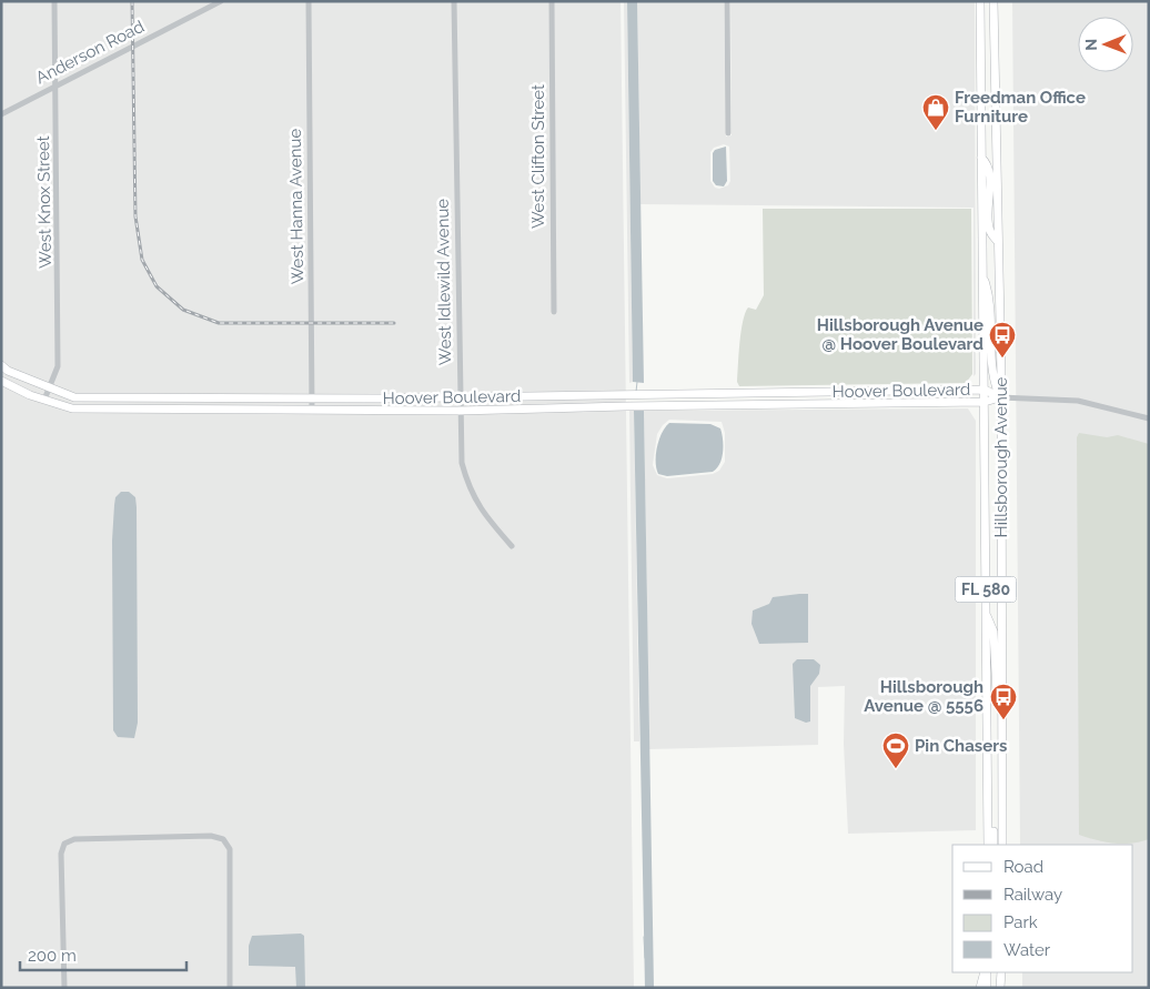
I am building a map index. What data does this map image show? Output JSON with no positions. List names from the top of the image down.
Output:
{
  "streets": {
    "main road": ["Hoover Boulevard", "Hillsborough Avenue", "FL 580"],
    "street": [
      "Anderson Road",
      "West Clifton Street",
      "West Knox Street",
      "West Hanna Avenue",
      "West Idlewild Avenue"
    ]
  },
  "crossings": [
    ["Anderson Road", "West Knox Street"],
    ["West Knox Street", "Hoover Boulevard"],
    ["West Hanna Avenue", "Hoover Boulevard"],
    ["West Idlewild Avenue", "Hoover Boulevard"],
    ["Hoover Boulevard", "Hillsborough Avenue"]
  ],
  "places": {
    "shop": ["Freedman Office Furniture"],
    "bus stop": ["Hillsborough Avenue @ Hoover Boulevard", "Hillsborough Avenue @ 5556"],
    "sports": ["Pin Chasers"]
  },
  "legend": [
    "Road",
    "Railway",
    "Park",
    "Water"
  ],
  "scale_bar": "200 m",
  "north": "left"
}
